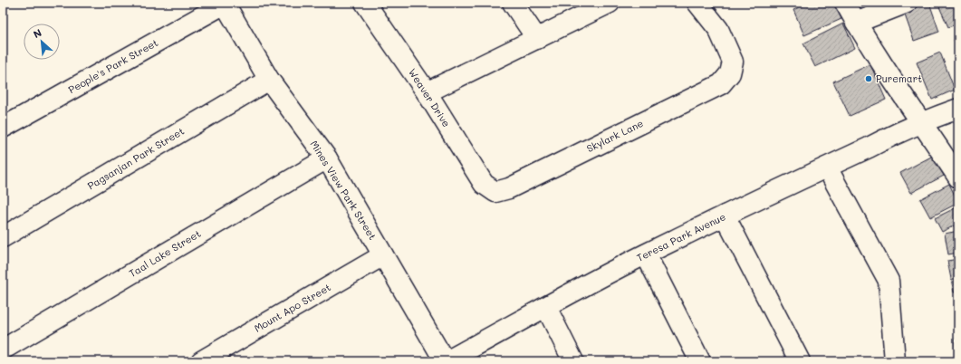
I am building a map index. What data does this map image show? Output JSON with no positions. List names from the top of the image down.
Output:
{
  "streets": {
    "street": [
      "People's Park Street",
      "Weaver Drive",
      "Skylark Lane",
      "Pagsanjan Park Street",
      "Mines View Park Street",
      "Teresa Park Avenue",
      "Taal Lake Street",
      "Mount Apo Street"
    ]
  },
  "crossings": [
    ["People's Park Street", "Mines View Park Street"],
    ["Weaver Drive", "Skylark Lane"],
    ["Pagsanjan Park Street", "Mines View Park Street"],
    ["Mines View Park Street", "Teresa Park Avenue"],
    ["Mines View Park Street", "Taal Lake Street"],
    ["Mines View Park Street", "Mount Apo Street"]
  ],
  "places": ["Puremart"],
  "north": "top left"
}
